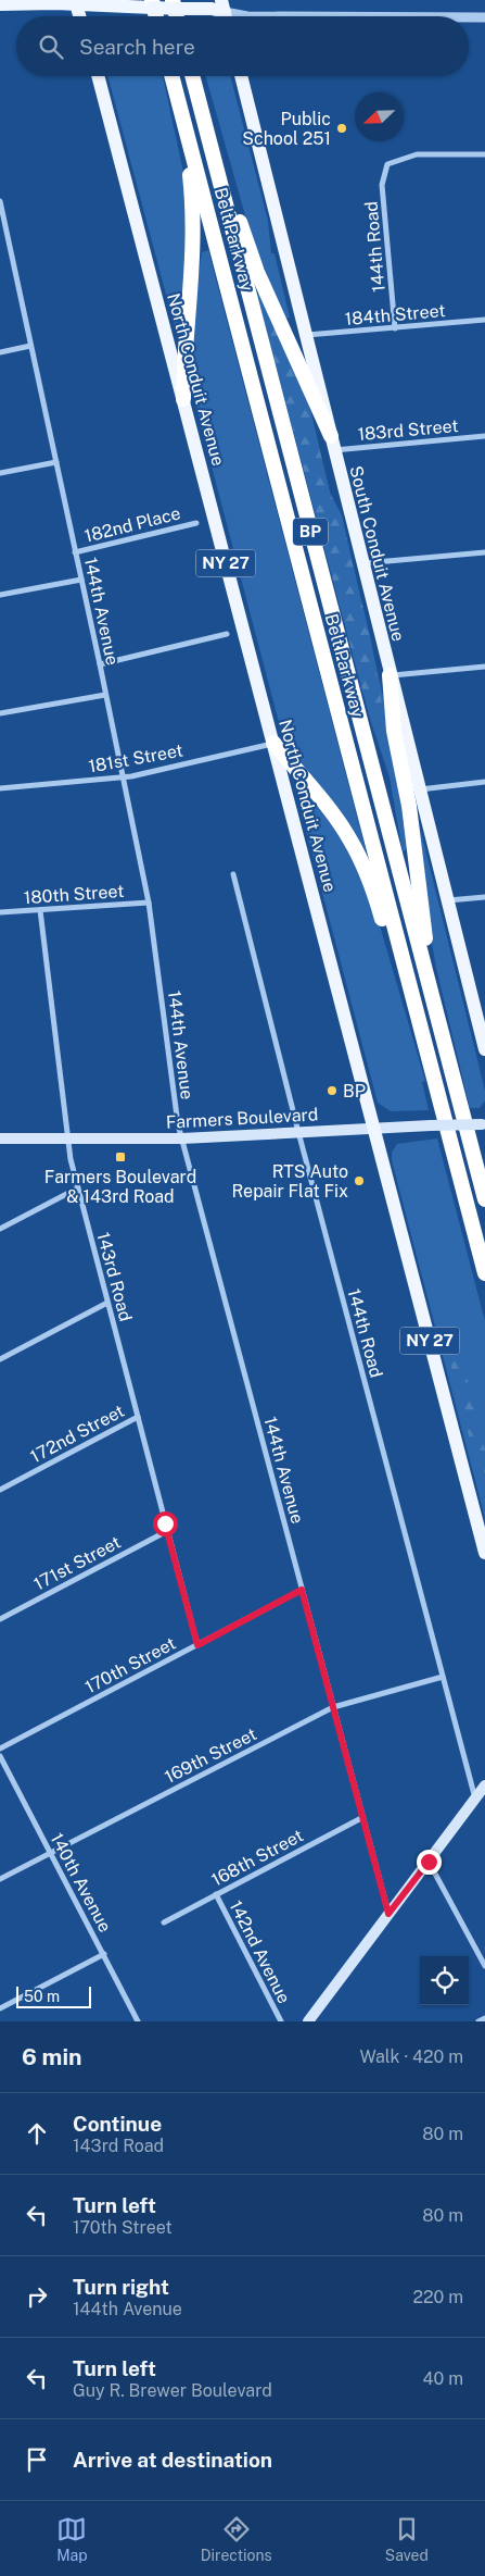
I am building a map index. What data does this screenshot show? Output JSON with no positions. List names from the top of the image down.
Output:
{
  "streets": {
    "highway": ["Belt Parkway", "BP"],
    "main road": [
      "North Conduit Avenue",
      "South Conduit Avenue",
      "NY 27",
      "Farmers Boulevard"
    ],
    "street": [
      "144th Road",
      "184th Street",
      "183rd Street",
      "182nd Place",
      "144th Avenue",
      "181st Street",
      "180th Street",
      "143rd Road",
      "172nd Street",
      "171st Street",
      "170th Street",
      "169th Street",
      "168th Street",
      "140th Avenue",
      "142nd Avenue"
    ]
  },
  "crossings": [
    ["144th Road", "184th Street"],
    ["144th Road", "Farmers Boulevard"],
    ["144th Road", "169th Street"],
    ["184th Street", "South Conduit Avenue"],
    ["North Conduit Avenue", "181st Street"],
    ["North Conduit Avenue", "Farmers Boulevard"],
    ["183rd Street", "South Conduit Avenue"],
    ["182nd Place", "144th Avenue"],
    ["144th Avenue", "181st Street"],
    ["144th Avenue", "180th Street"],
    ["144th Avenue", "Farmers Boulevard"],
    ["144th Avenue", "170th Street"],
    ["144th Avenue", "169th Street"],
    ["144th Avenue", "168th Street"],
    ["180th Street", "143rd Road"],
    ["Farmers Boulevard", "143rd Road"],
    ["143rd Road", "172nd Street"],
    ["143rd Road", "171st Street"],
    ["143rd Road", "170th Street"],
    ["169th Street", "140th Avenue"],
    ["168th Street", "142nd Avenue"]
  ],
  "places": {
    "other": ["Public School 251", "BP", "RTS Auto Repair Flat Fix"],
    "transit": ["Farmers Boulevard & 143rd Road"]
  },
  "scale_bar": "50 m",
  "north": "bottom left",
  "page": {
    "search": "Search here",
    "scale": "50 m",
    "heading": ["6 min", "Walk · 420 m"],
    "list": [
      ["Continue", "143rd Road", "80 m"],
      ["Turn left", "170th Street", "80 m"],
      ["Turn right", "144th Avenue", "220 m"],
      ["Turn left", "Guy R. Brewer Boulevard", "40 m"],
      "Arrive at destination"
    ],
    "nav": ["Map", "Directions", "Saved"]
  }
}
